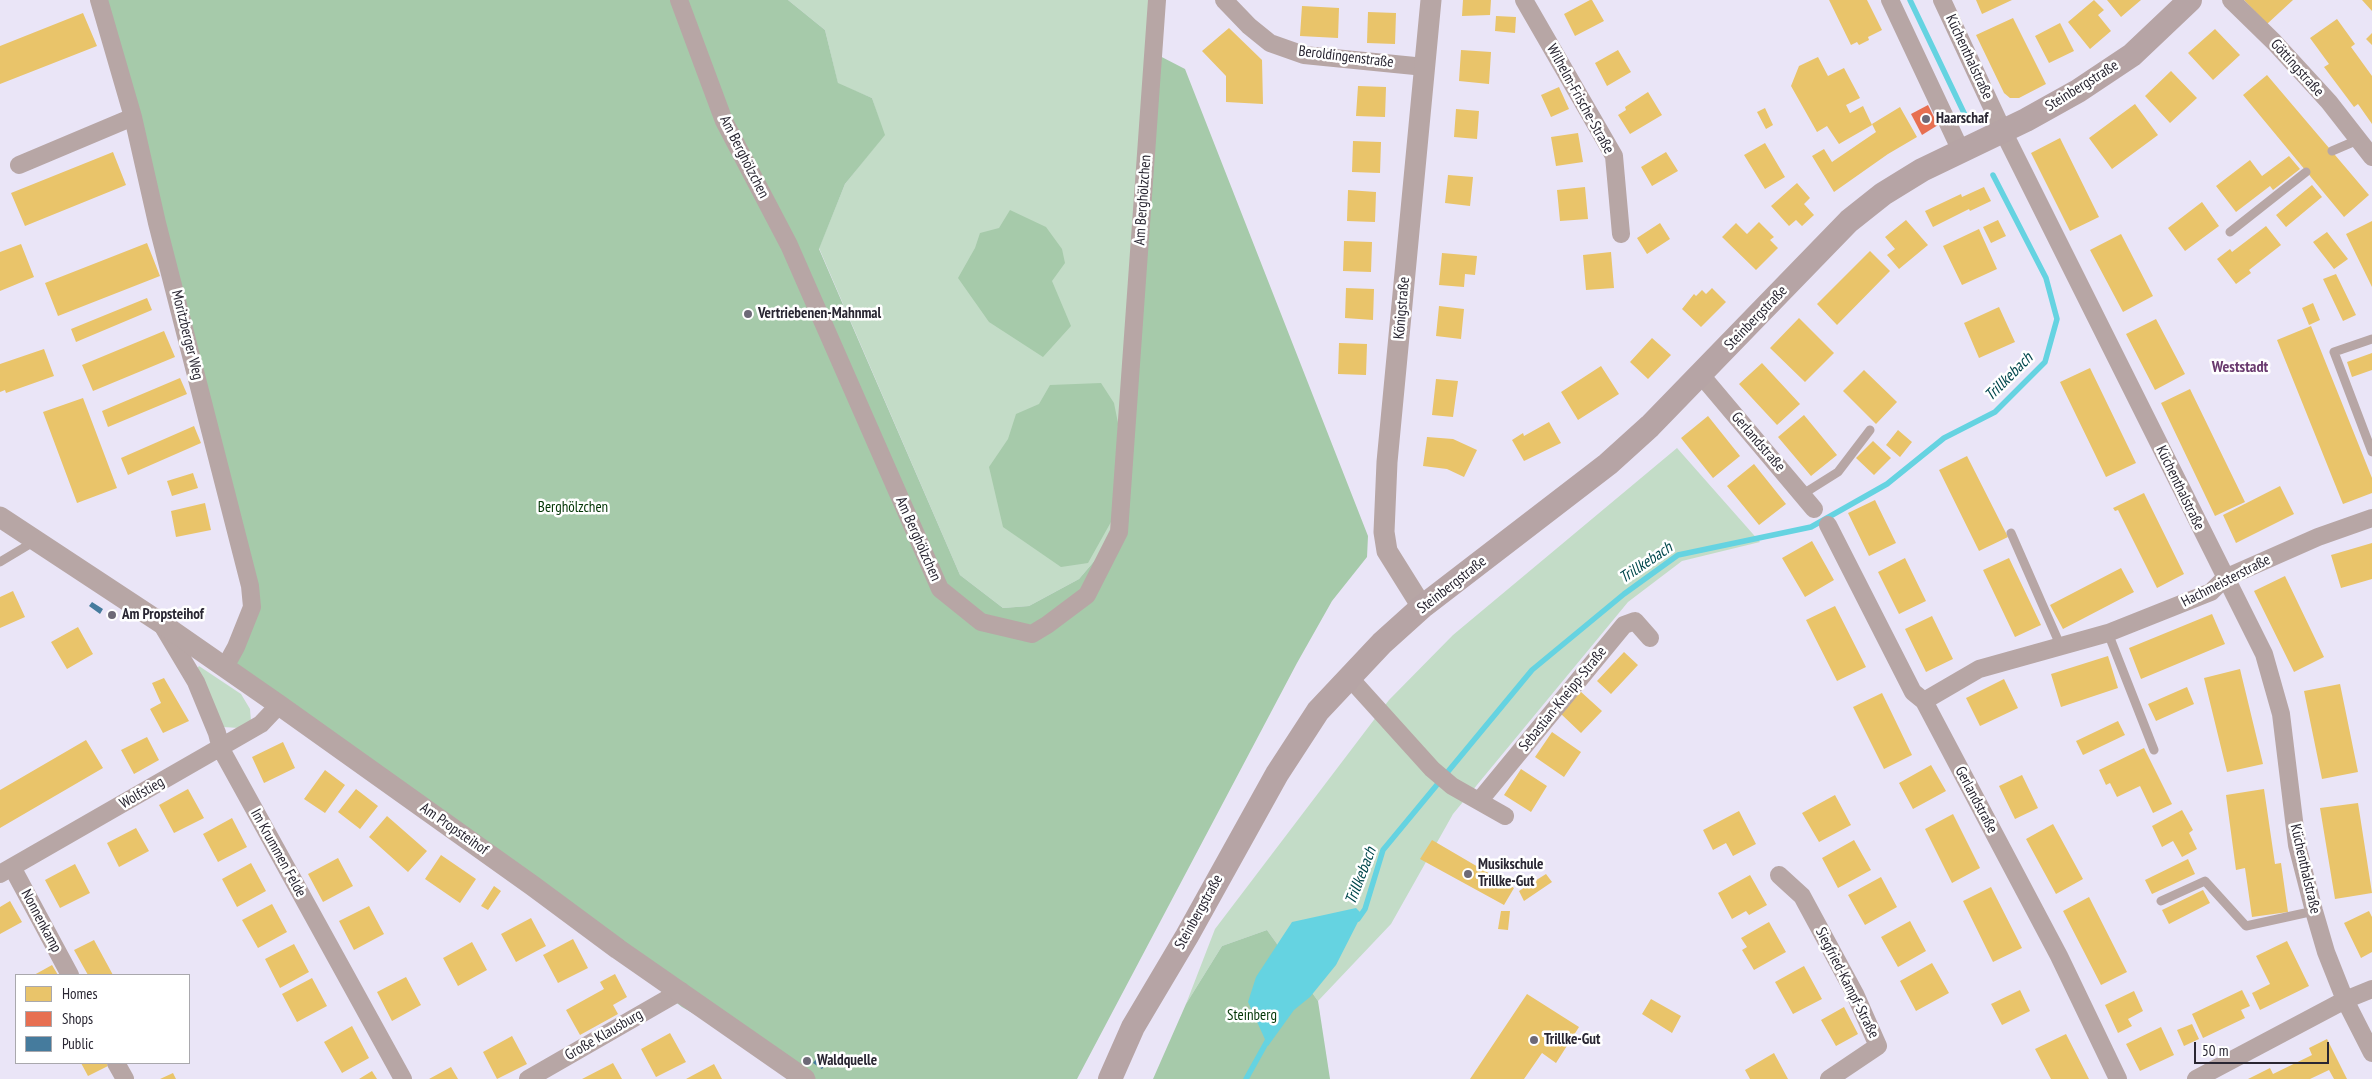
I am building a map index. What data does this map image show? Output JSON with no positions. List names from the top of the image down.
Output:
{
  "streets": {
    "main road": ["Steinbergstraße"],
    "street": [
      "Beroldingenstraße",
      "Küchenthalstraße",
      "Göttingstraße",
      "Wilhelm-Frische-Straße",
      "Am Berghölzchen",
      "Königstraße",
      "Moritzberger Weg",
      "Gerlandstraße",
      "Hachmeisterstraße",
      "Sebastian-Kneipp-Straße",
      "Wolfstieg",
      "Am Propsteihof",
      "Im Krummen Felde",
      "Nonnenkamp",
      "Siegfried-Kampf-Straße",
      "Große Klausburg"
    ]
  },
  "crossings": [
    ["Beroldingenstraße", "Königstraße"],
    ["Küchenthalstraße", "Steinbergstraße"],
    ["Küchenthalstraße", "Hachmeisterstraße"],
    ["Steinbergstraße", "Königstraße"],
    ["Steinbergstraße", "Gerlandstraße"],
    ["Moritzberger Weg", "Am Propsteihof"],
    ["Gerlandstraße", "Hachmeisterstraße"],
    ["Wolfstieg", "Am Propsteihof"],
    ["Wolfstieg", "Im Krummen Felde"],
    ["Wolfstieg", "Nonnenkamp"],
    ["Am Propsteihof", "Im Krummen Felde"],
    ["Am Propsteihof", "Große Klausburg"]
  ],
  "districts": ["Weststadt"],
  "water": ["Trillkebach"],
  "parks": ["Berghölzchen", "Steinberg"],
  "places": [
    "Haarschaf",
    "Vertriebenen-Mahnmal",
    "Am Propsteihof",
    "Musikschule Trillke-Gut",
    "Trillke-Gut",
    "Waldquelle"
  ],
  "legend": ["Homes", "Shops", "Public"],
  "scale_bar": "50 m"
}
